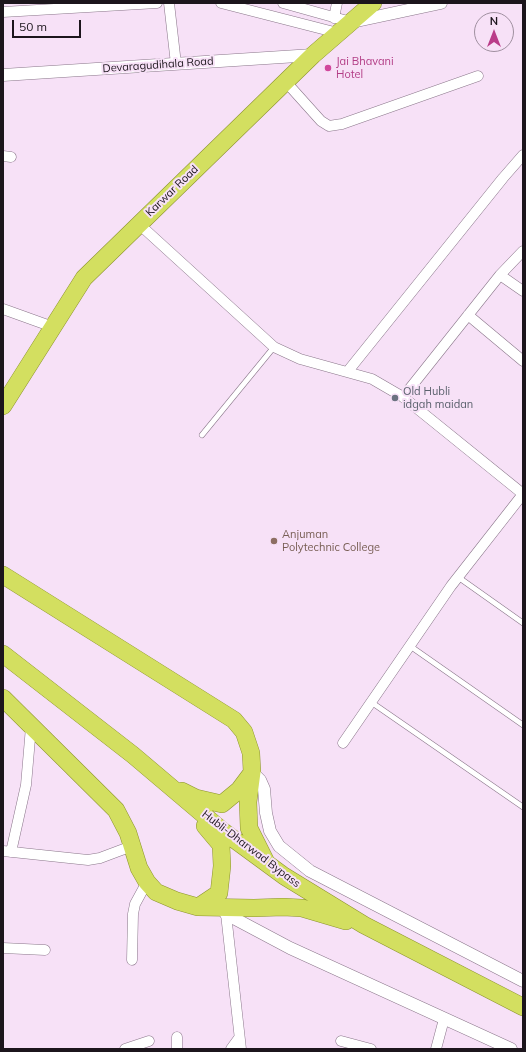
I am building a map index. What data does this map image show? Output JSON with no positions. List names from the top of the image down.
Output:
{
  "streets": {
    "highway": ["Karwar Road", "Hubli-Dharwad Bypass"],
    "street": ["Devaragudihala Road"]
  },
  "crossings": [
    ["Devaragudihala Road", "Karwar Road"]
  ],
  "places": ["Jai Bhavani Hotel", "Old Hubli idgah maidan", "Anjuman Polytechnic College"],
  "scale_bar": "50 m",
  "north": "top"
}
